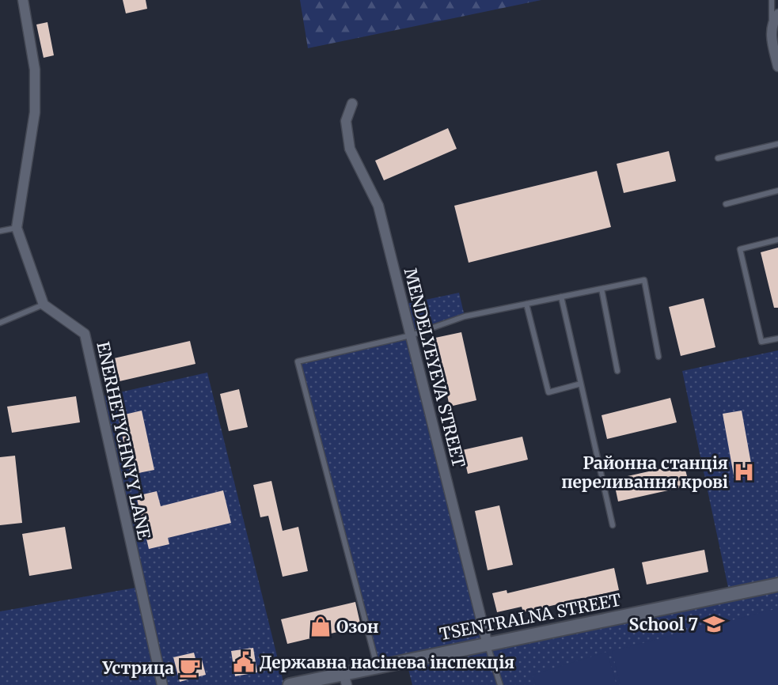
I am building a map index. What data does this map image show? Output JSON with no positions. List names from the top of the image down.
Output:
{
  "streets": {
    "main road": ["TSENTRALNA STREET"],
    "street": ["MENDELYEYEVA STREET", "ENERHETYCHNYY LANE"]
  },
  "crossings": [
    ["MENDELYEYEVA STREET", "TSENTRALNA STREET"]
  ],
  "places": {
    "hospital": ["Районна станція переливання крові"],
    "school or university": ["School 7"],
    "shop": ["Озон"],
    "public building": ["Державна насiнева iнспекцiя"],
    "cafe": ["Устрица"]
  }
}
